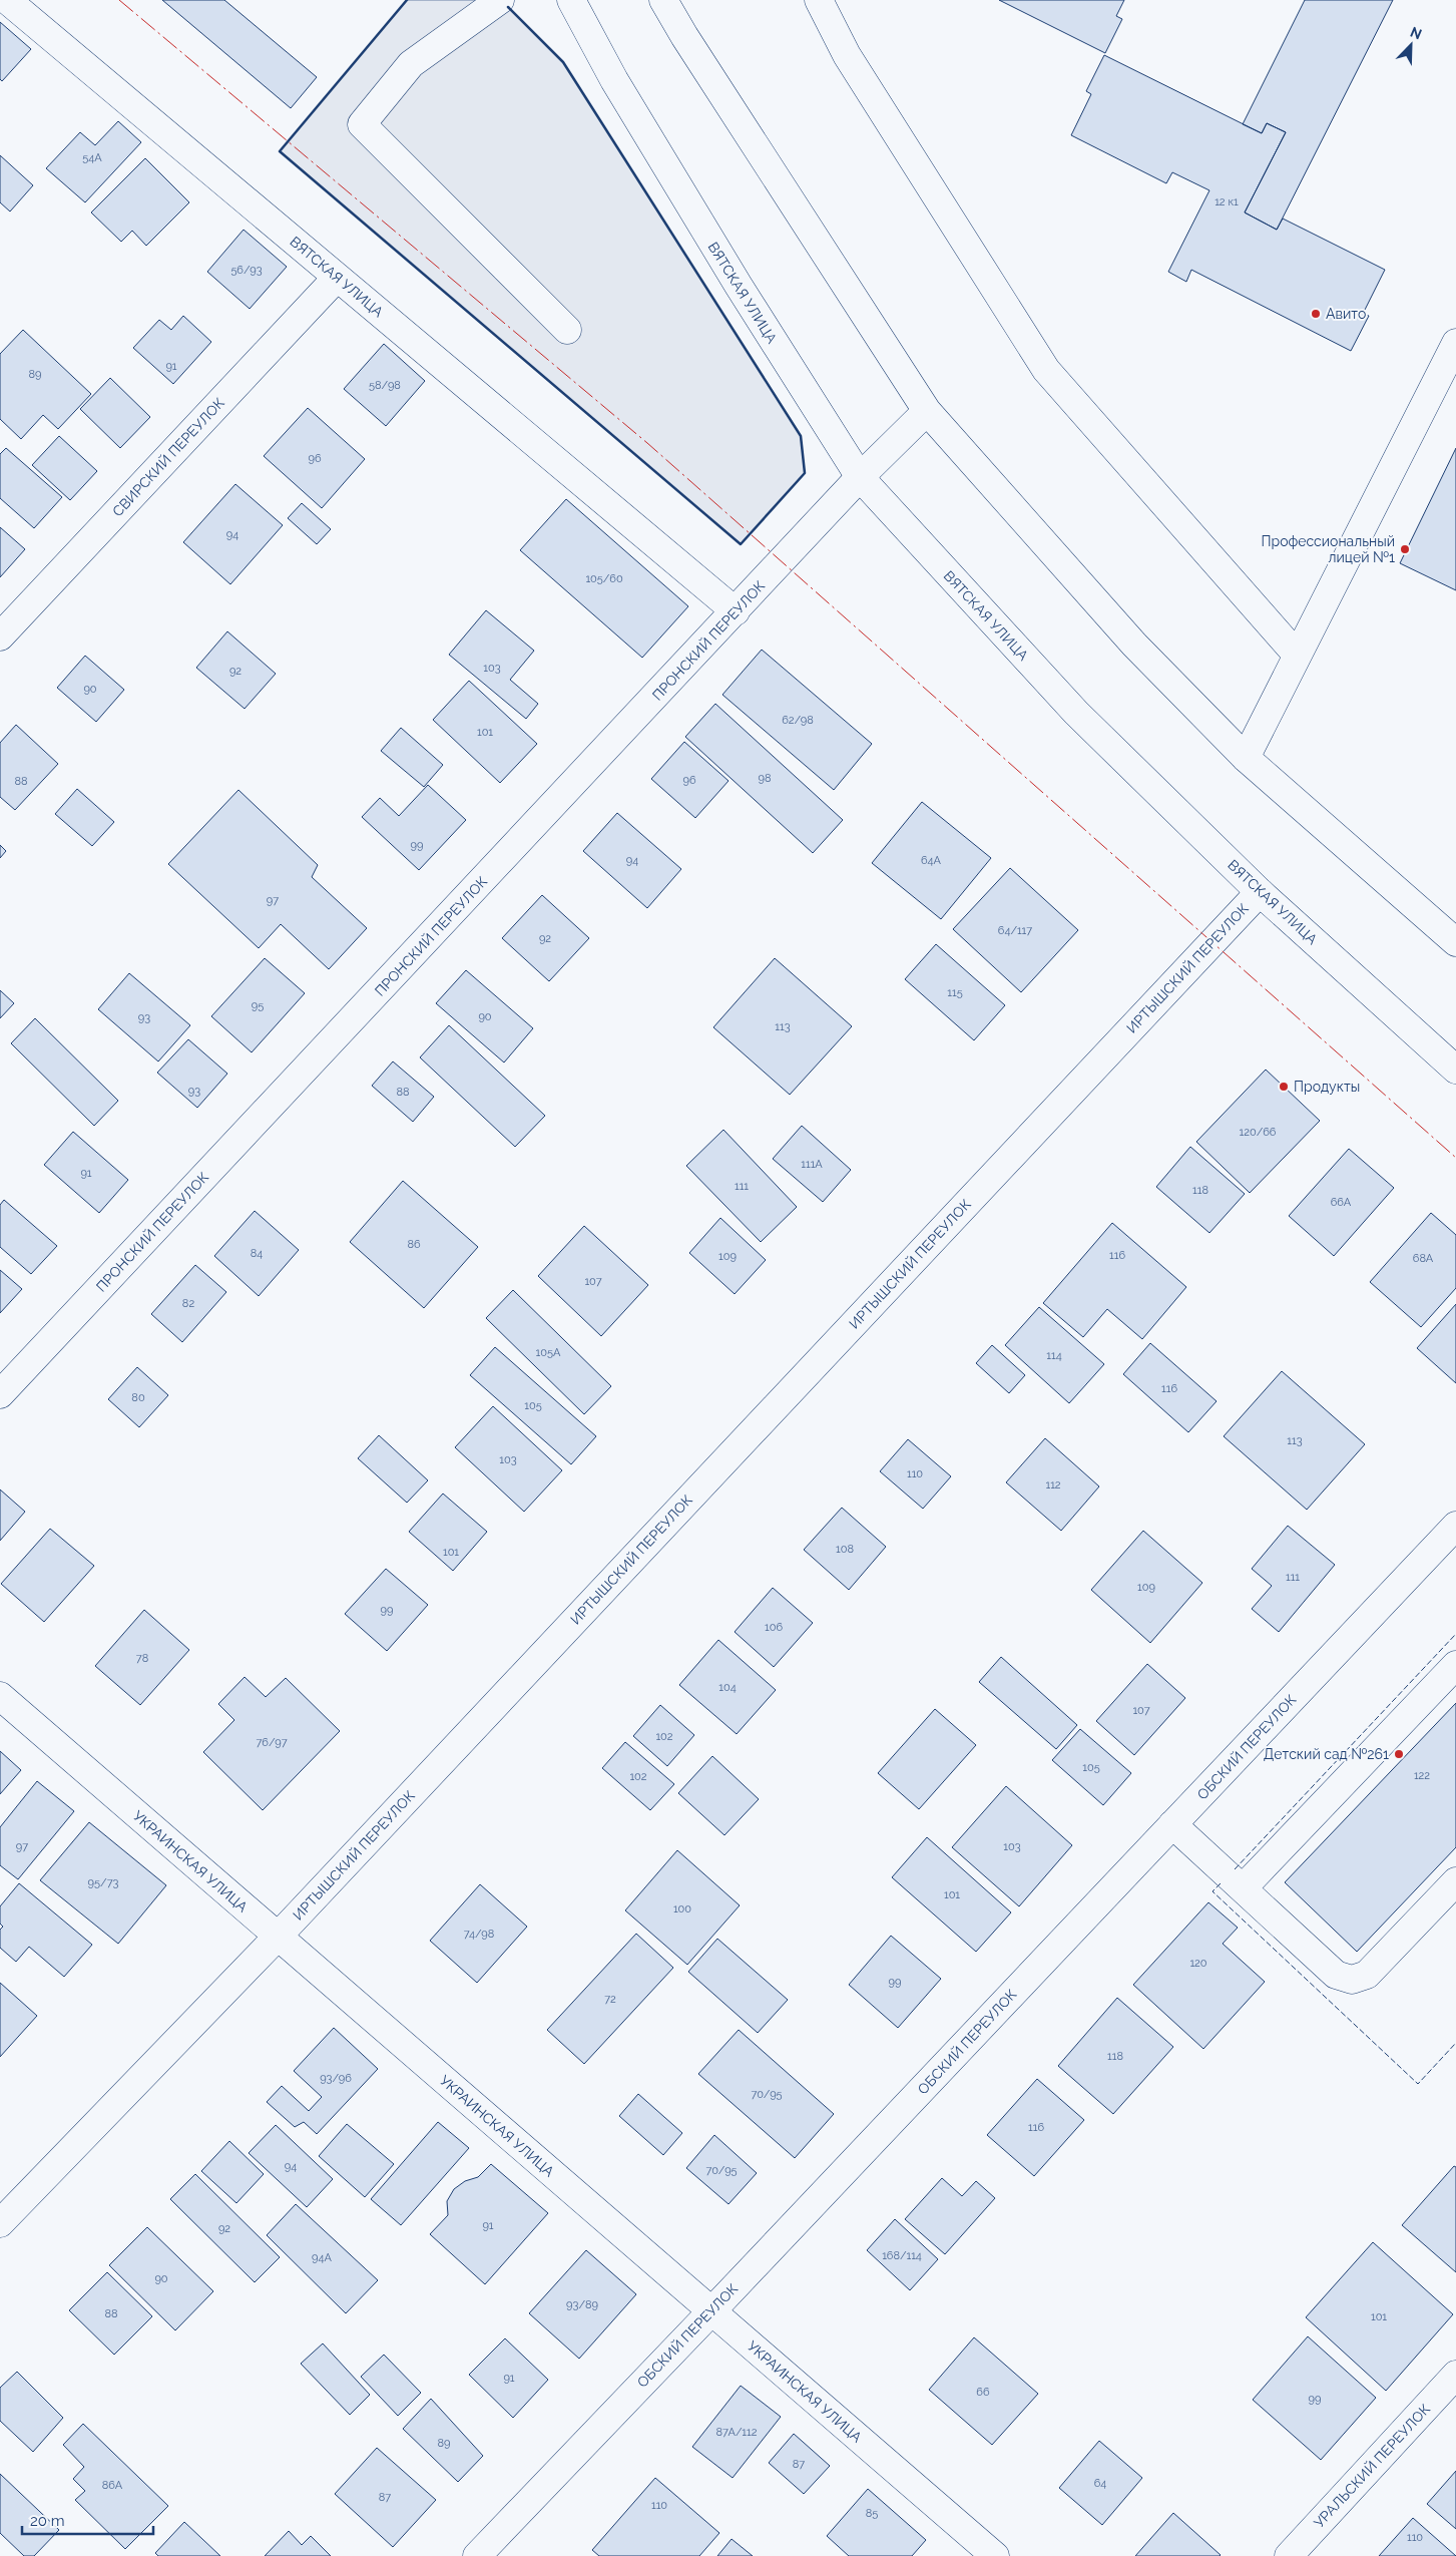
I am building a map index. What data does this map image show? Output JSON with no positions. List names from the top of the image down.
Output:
{
  "streets": {
    "street": [
      "ВЯТСКАЯ УЛИЦА",
      "СВИРСКИЙ ПЕРЕУЛОК",
      "ПРОНСКИЙ ПЕРЕУЛОК",
      "ИРТЫШСКИЙ ПЕРЕУЛОК",
      "ОБСКИЙ ПЕРЕУЛОК",
      "УКРАИНСКАЯ УЛИЦА",
      "УРАЛЬСКИЙ ПЕРЕУЛОК"
    ]
  },
  "crossings": [
    ["ВЯТСКАЯ УЛИЦА", "СВИРСКИЙ ПЕРЕУЛОК"],
    ["ВЯТСКАЯ УЛИЦА", "ПРОНСКИЙ ПЕРЕУЛОК"],
    ["ВЯТСКАЯ УЛИЦА", "ИРТЫШСКИЙ ПЕРЕУЛОК"],
    ["ИРТЫШСКИЙ ПЕРЕУЛОК", "УКРАИНСКАЯ УЛИЦА"],
    ["ОБСКИЙ ПЕРЕУЛОК", "УКРАИНСКАЯ УЛИЦА"]
  ],
  "places": [
    "Авито",
    "Профессиональный лицей №1",
    "Продукты",
    "Детский сад №261"
  ],
  "house_numbers": [
    "54А",
    "12 к1",
    "56/93",
    "91",
    "89",
    "58/98",
    "96",
    "94",
    "105/60",
    "103",
    "92",
    "90",
    "62/98",
    "101",
    "98",
    "96",
    "88",
    "99",
    "94",
    "64А",
    "97",
    "64/117",
    "92",
    "115",
    "95",
    "90",
    "93",
    "113",
    "93",
    "88",
    "120/66",
    "111А",
    "91",
    "111",
    "118",
    "66А",
    "86",
    "84",
    "116",
    "109",
    "68А",
    "107",
    "82",
    "105А",
    "114",
    "116",
    "80",
    "105",
    "113",
    "103",
    "110",
    "112",
    "108",
    "101",
    "111",
    "109",
    "99",
    "106",
    "78",
    "104",
    "107",
    "102",
    "76/97",
    "105",
    "122",
    "102",
    "97",
    "103",
    "95/73",
    "101",
    "100",
    "74/98",
    "120",
    "99",
    "72",
    "118",
    "93/96",
    "70/95",
    "116",
    "94",
    "70/95",
    "91",
    "92",
    "168/114",
    "94А",
    "90",
    "93/89",
    "88",
    "101",
    "91",
    "66",
    "99",
    "87А/112",
    "89",
    "87",
    "64",
    "86А",
    "87",
    "110",
    "85",
    "110"
  ],
  "scale_bar": "20 m",
  "north": "top right"
}
